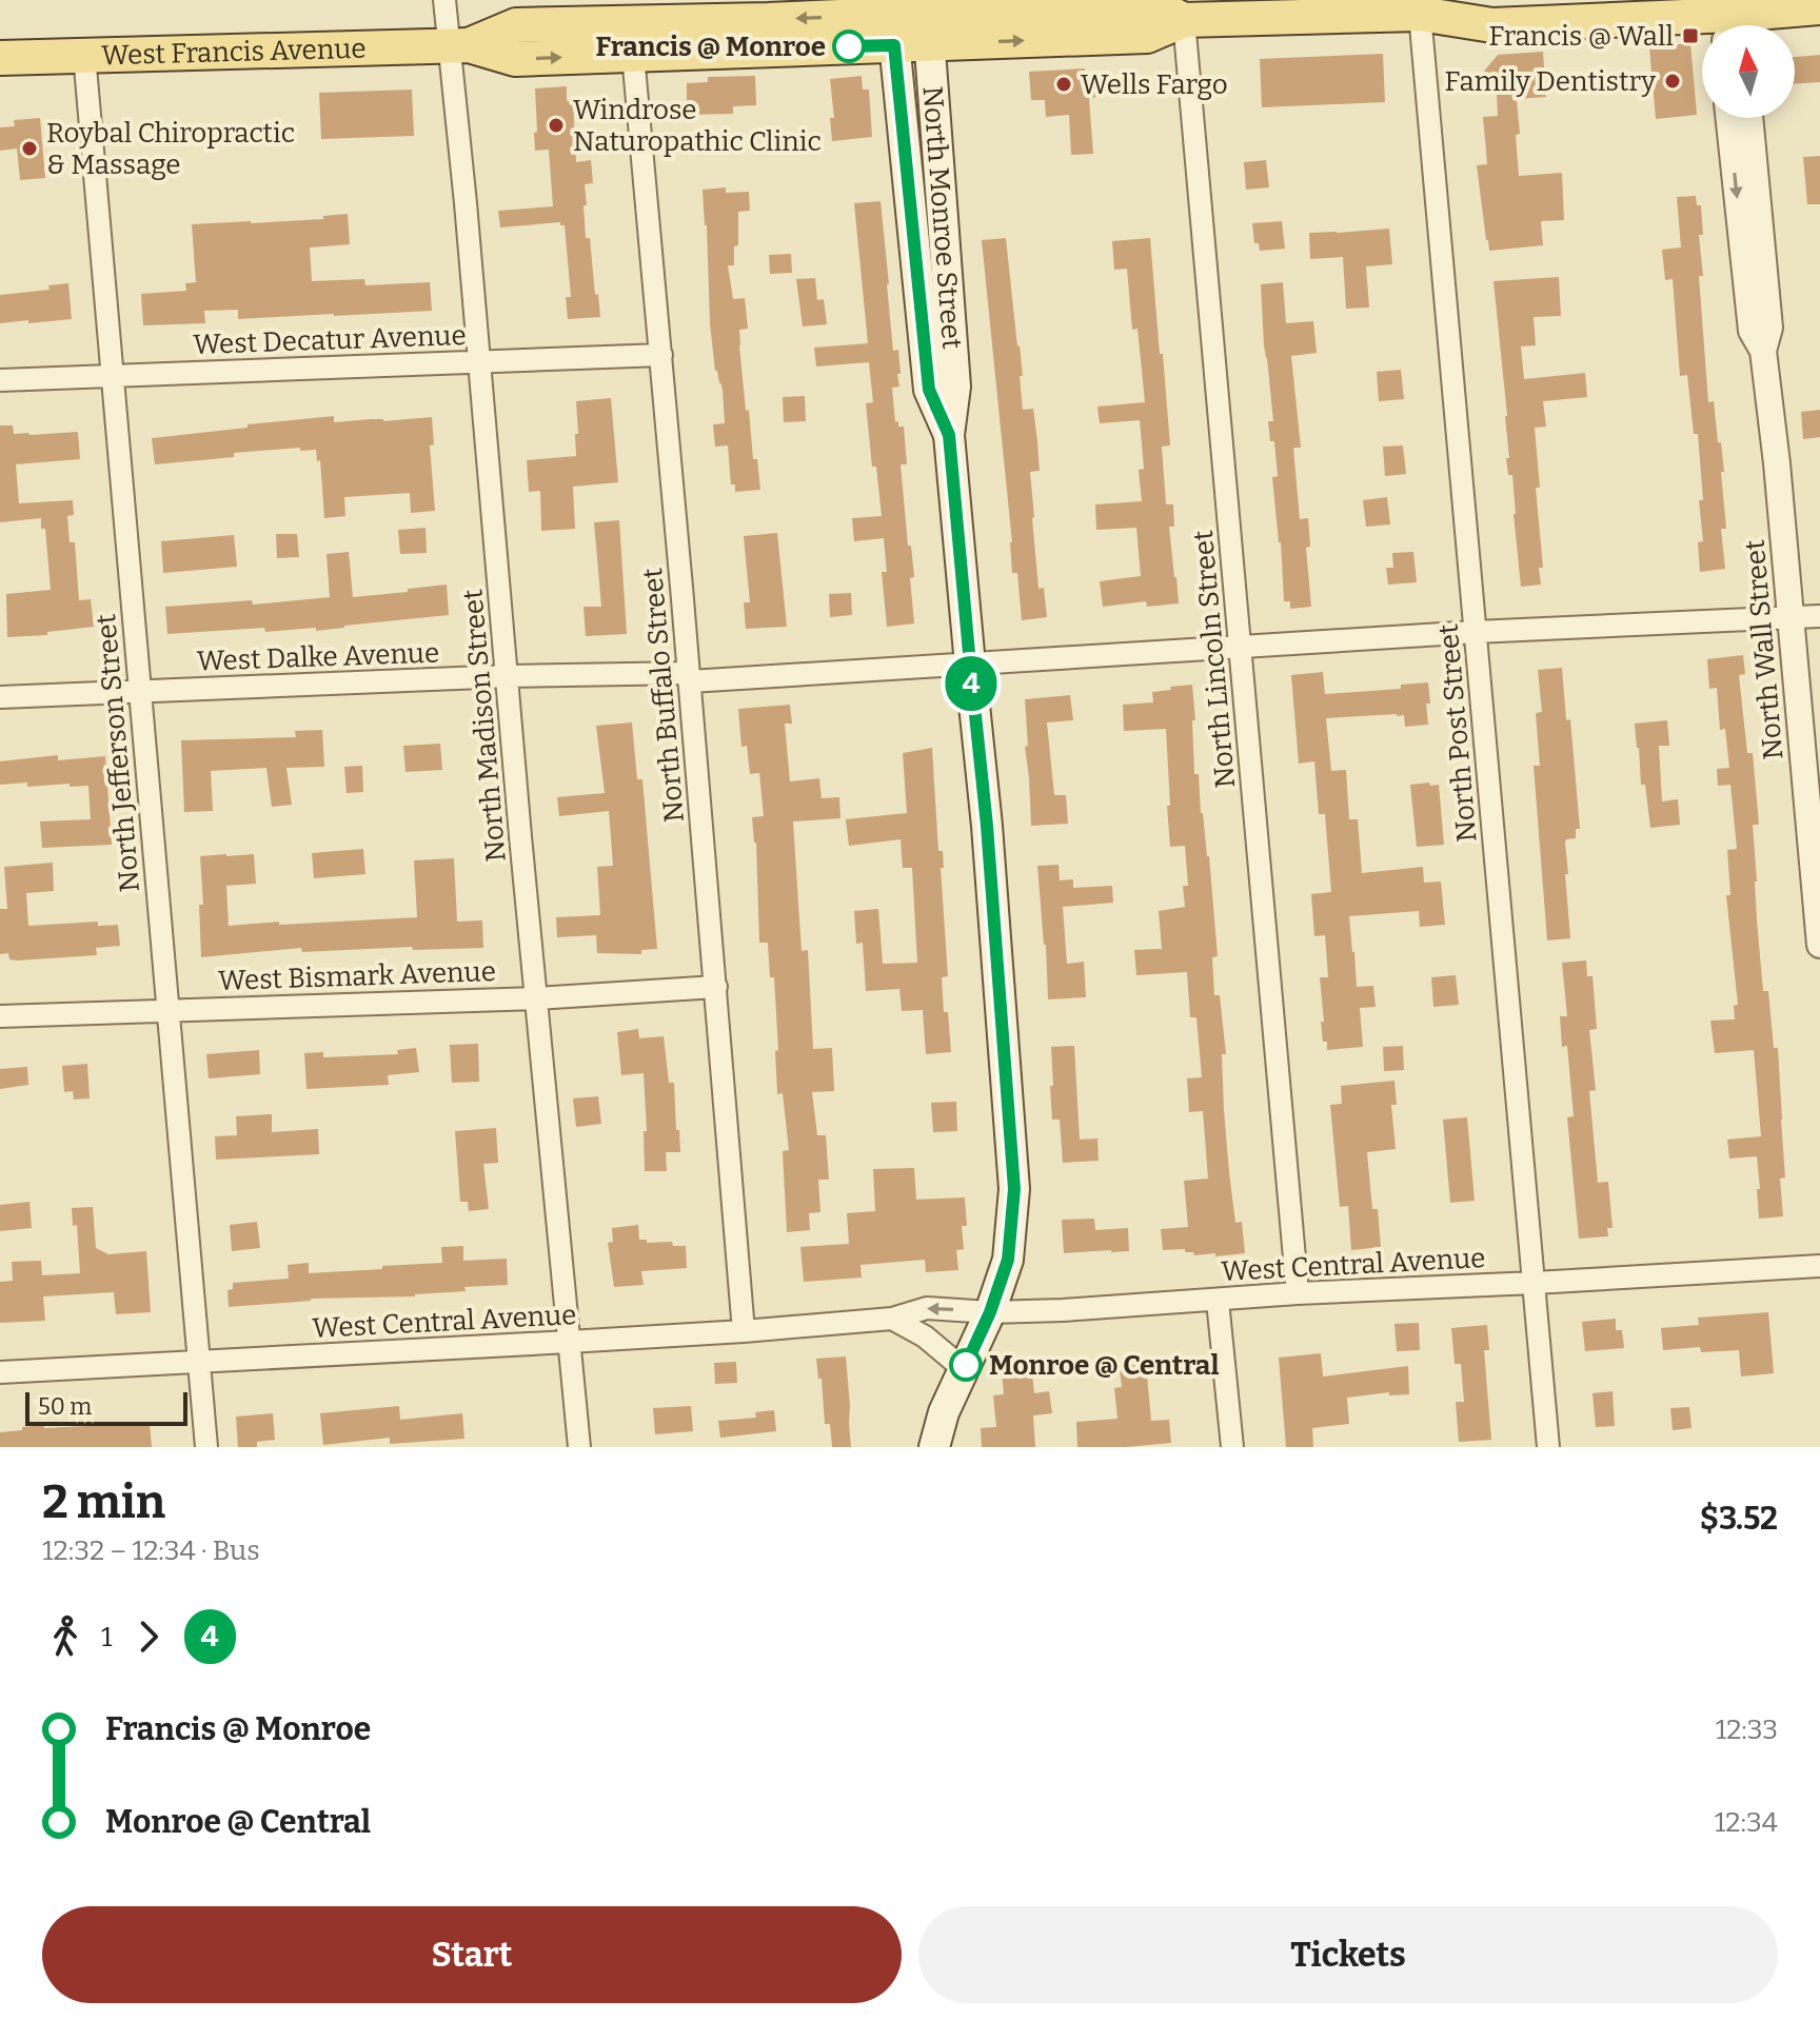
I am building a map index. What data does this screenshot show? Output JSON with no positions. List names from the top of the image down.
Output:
{
  "streets": {
    "main road": ["West Francis Avenue", "North Monroe Street"],
    "street": [
      "West Decatur Avenue",
      "North Wall Street",
      "West Dalke Avenue",
      "North Lincoln Street",
      "North Buffalo Street",
      "North Madison Street",
      "North Post Street",
      "North Jefferson Street",
      "West Bismark Avenue",
      "West Central Avenue"
    ]
  },
  "crossings": [
    ["West Francis Avenue", "North Monroe Street"],
    ["West Francis Avenue", "North Lincoln Street"],
    ["West Francis Avenue", "North Buffalo Street"],
    ["West Francis Avenue", "North Madison Street"],
    ["West Francis Avenue", "North Post Street"],
    ["West Francis Avenue", "North Jefferson Street"],
    ["North Monroe Street", "West Dalke Avenue"],
    ["North Monroe Street", "West Central Avenue"],
    ["West Decatur Avenue", "North Buffalo Street"],
    ["West Decatur Avenue", "North Madison Street"],
    ["West Decatur Avenue", "North Jefferson Street"],
    ["North Wall Street", "West Dalke Avenue"],
    ["West Dalke Avenue", "North Lincoln Street"],
    ["West Dalke Avenue", "North Buffalo Street"],
    ["West Dalke Avenue", "North Madison Street"],
    ["West Dalke Avenue", "North Post Street"],
    ["West Dalke Avenue", "North Jefferson Street"],
    ["North Lincoln Street", "West Central Avenue"],
    ["North Buffalo Street", "West Bismark Avenue"],
    ["North Buffalo Street", "West Central Avenue"],
    ["North Madison Street", "West Bismark Avenue"],
    ["North Madison Street", "West Central Avenue"],
    ["North Post Street", "West Central Avenue"],
    ["North Jefferson Street", "West Bismark Avenue"],
    ["North Jefferson Street", "West Central Avenue"]
  ],
  "places": {
    "transit": ["Francis @ Wall"],
    "other": [
      "Francis @ Monroe",
      "Family Dentistry",
      "Wells Fargo",
      "Windrose Naturopathic Clinic",
      "Roybal Chiropractic & Massage",
      "Monroe @ Central"
    ]
  },
  "lines": ["bus line 4"],
  "scale_bar": "50 m",
  "north": "top",
  "page": {
    "on_map": "4",
    "scale": "50 m",
    "heading": ["2 min", "12:32 – 12:34 · Bus", "$3.52"],
    "legs": ["1", "4"],
    "list": [
      {
        "name": "Francis @ Monroe",
        "value": "12:33"
      },
      {
        "name": "Monroe @ Central",
        "value": "12:34"
      }
    ],
    "buttons": ["Start", "Tickets"]
  }
}
